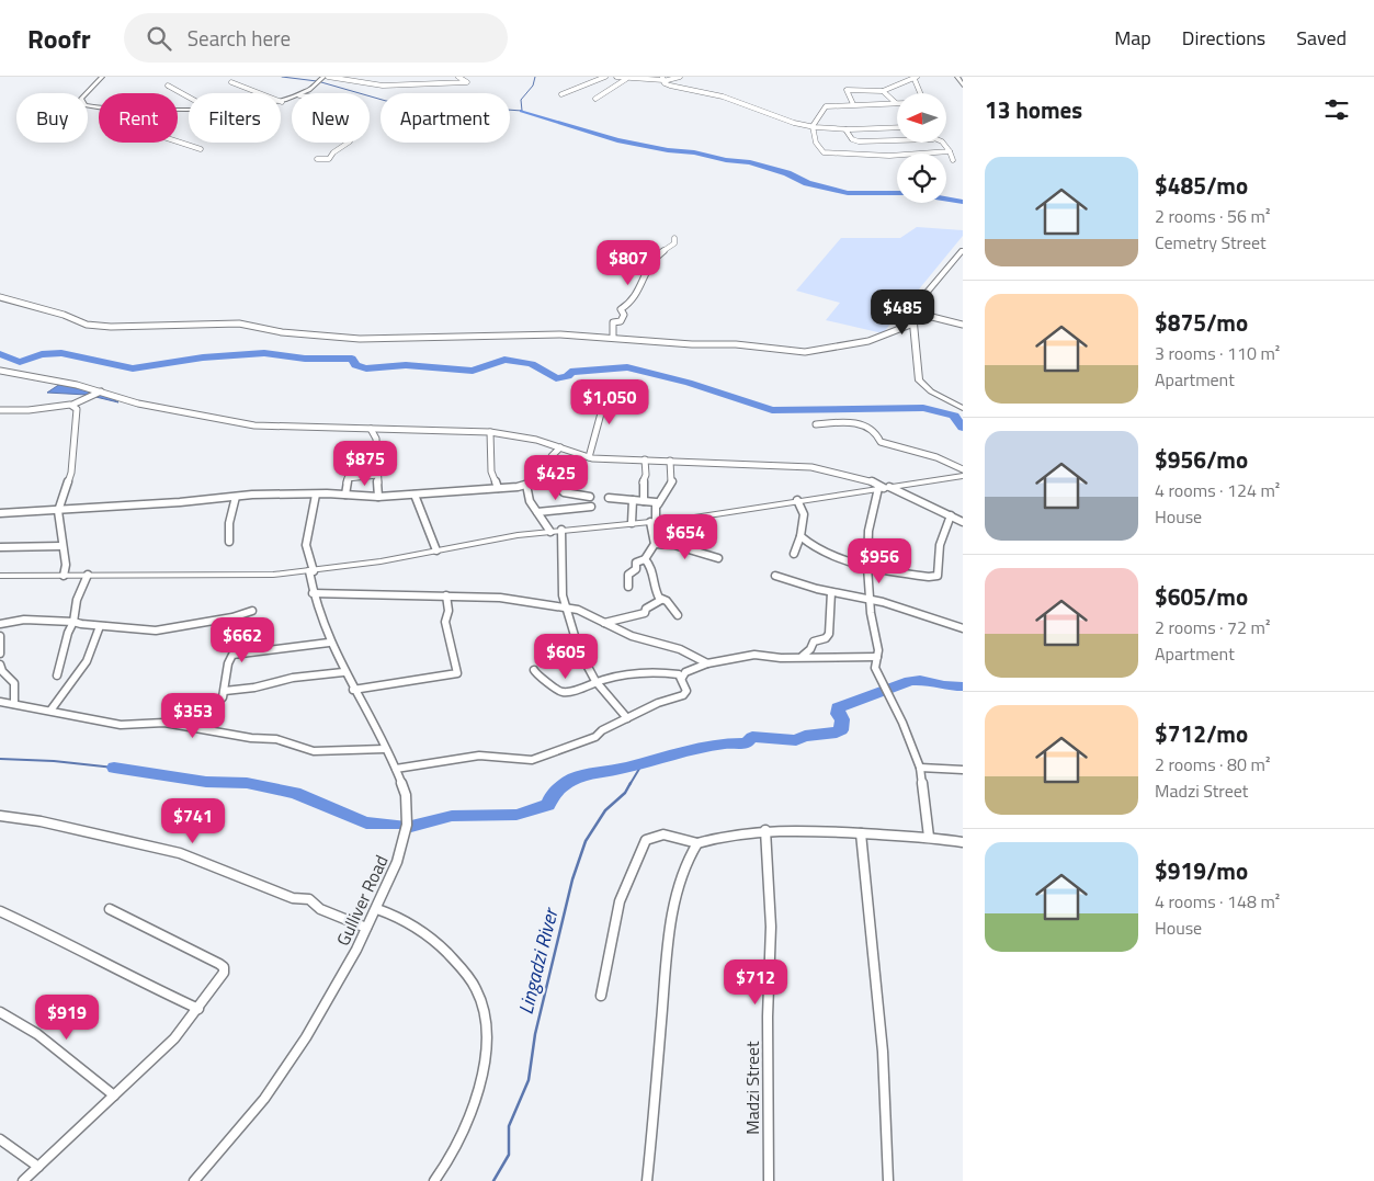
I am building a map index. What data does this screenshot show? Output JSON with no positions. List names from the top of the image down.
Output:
{
  "streets": {
    "street": ["Gulliver Road", "Madzi Street"]
  },
  "water": ["Lingadzi River"],
  "north": "left",
  "page": {
    "header": "Roofr",
    "search": "Search here",
    "nav": ["Map", "Directions", "Saved"],
    "heading": "13 homes",
    "chip": [
      "Buy",
      "Rent",
      "Filters",
      "New",
      "Apartment"
    ],
    "list": [
      {
        "name": "$485/mo",
        "note": "2 rooms · 56 m² · Cemetry Street"
      },
      {
        "name": "$875/mo",
        "note": "3 rooms · 110 m² · Apartment"
      },
      {
        "name": "$956/mo",
        "note": "4 rooms · 124 m² · House"
      },
      {
        "name": "$605/mo",
        "note": "2 rooms · 72 m² · Apartment"
      },
      {
        "name": "$712/mo",
        "note": "2 rooms · 80 m² · Madzi Street"
      },
      {
        "name": "$919/mo",
        "note": "4 rooms · 148 m² · House"
      }
    ],
    "price": [
      "$807",
      "$485",
      "$1,050",
      "$875",
      "$425",
      "$654",
      "$956",
      "$662",
      "$605",
      "$353",
      "$741",
      "$712",
      "$919"
    ]
  }
}
